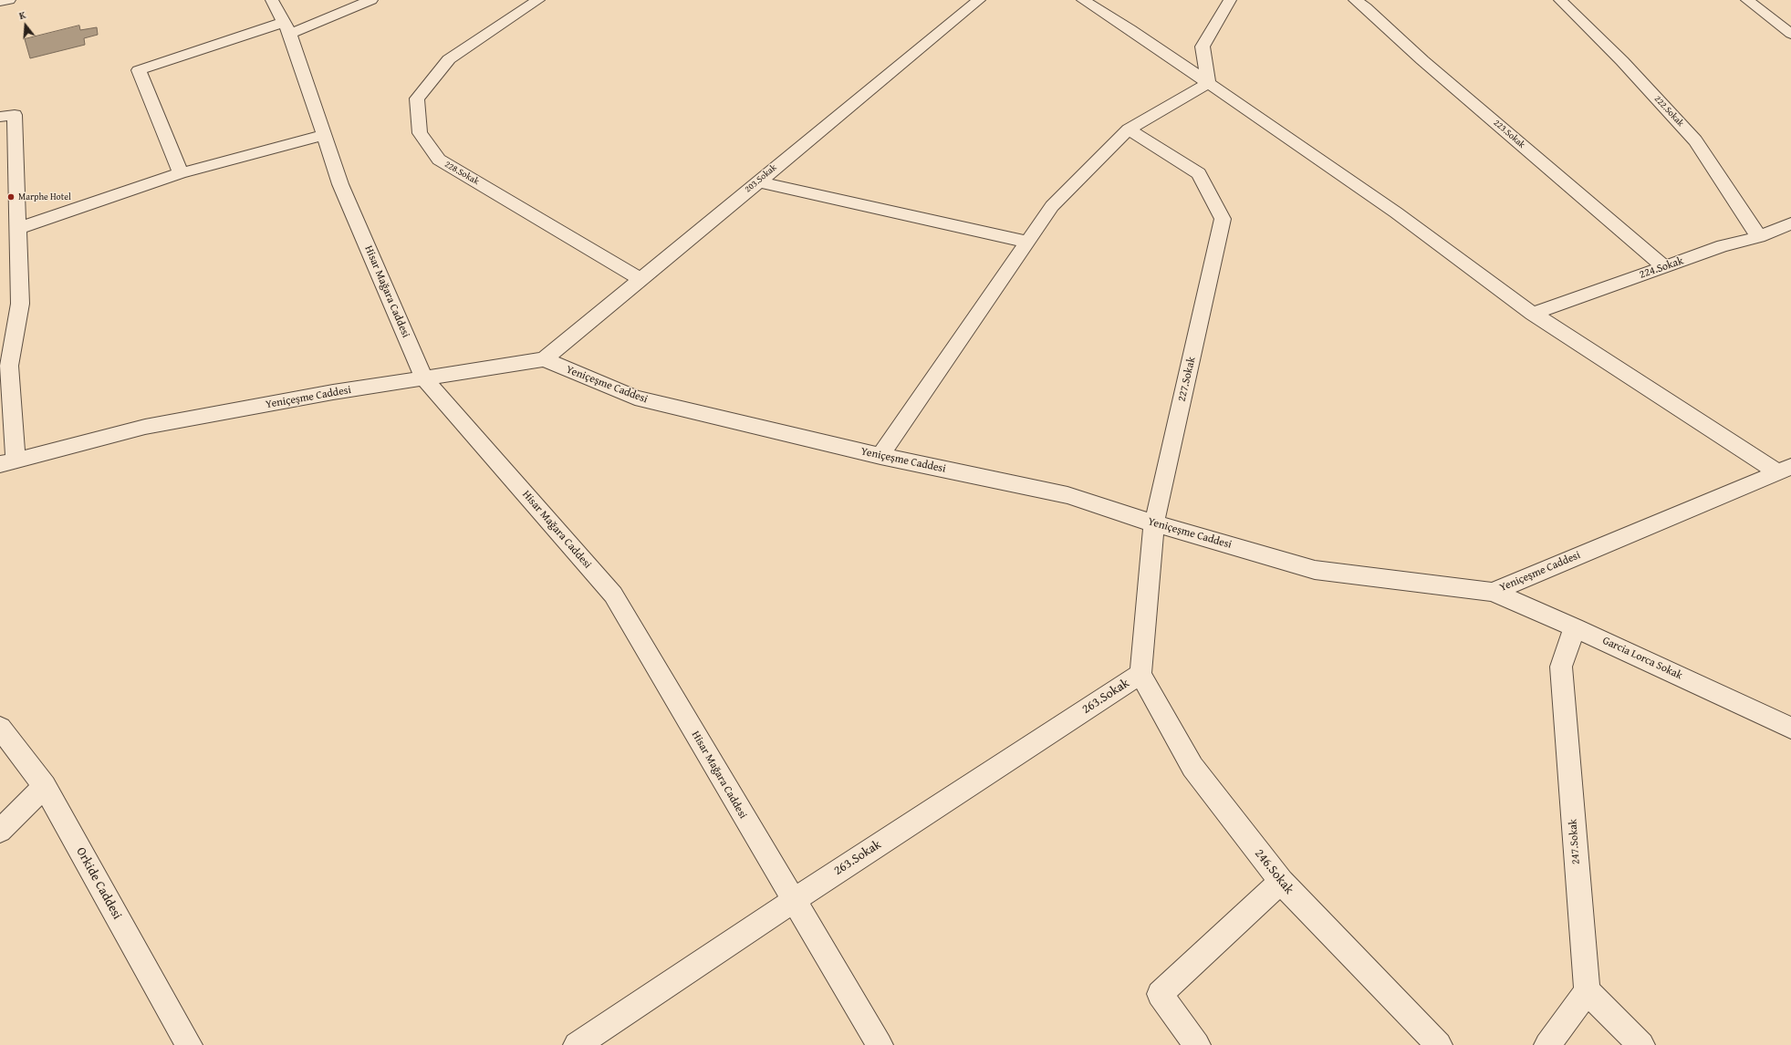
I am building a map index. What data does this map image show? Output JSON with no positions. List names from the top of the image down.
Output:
{
  "streets": {
    "street": [
      "222.Sokak",
      "223.Sokak",
      "228.Sokak",
      "203.Sokak",
      "224.Sokak",
      "Hisar Mağara Caddesi",
      "227.Sokak",
      "Yeniçeşme Caddesi",
      "Garcia Lorca Sokak",
      "263.Sokak",
      "247.Sokak",
      "246.Sokak",
      "Orkide Caddesi"
    ]
  },
  "crossings": [
    ["222.Sokak", "224.Sokak"],
    ["223.Sokak", "224.Sokak"],
    ["228.Sokak", "203.Sokak"],
    ["203.Sokak", "Yeniçeşme Caddesi"],
    ["Hisar Mağara Caddesi", "Yeniçeşme Caddesi"],
    ["Hisar Mağara Caddesi", "263.Sokak"],
    ["227.Sokak", "Yeniçeşme Caddesi"],
    ["227.Sokak", "263.Sokak"],
    ["227.Sokak", "246.Sokak"],
    ["Yeniçeşme Caddesi", "Garcia Lorca Sokak"],
    ["Garcia Lorca Sokak", "247.Sokak"],
    ["263.Sokak", "246.Sokak"]
  ],
  "places": ["Marphe Hotel"],
  "north": "top"
}
